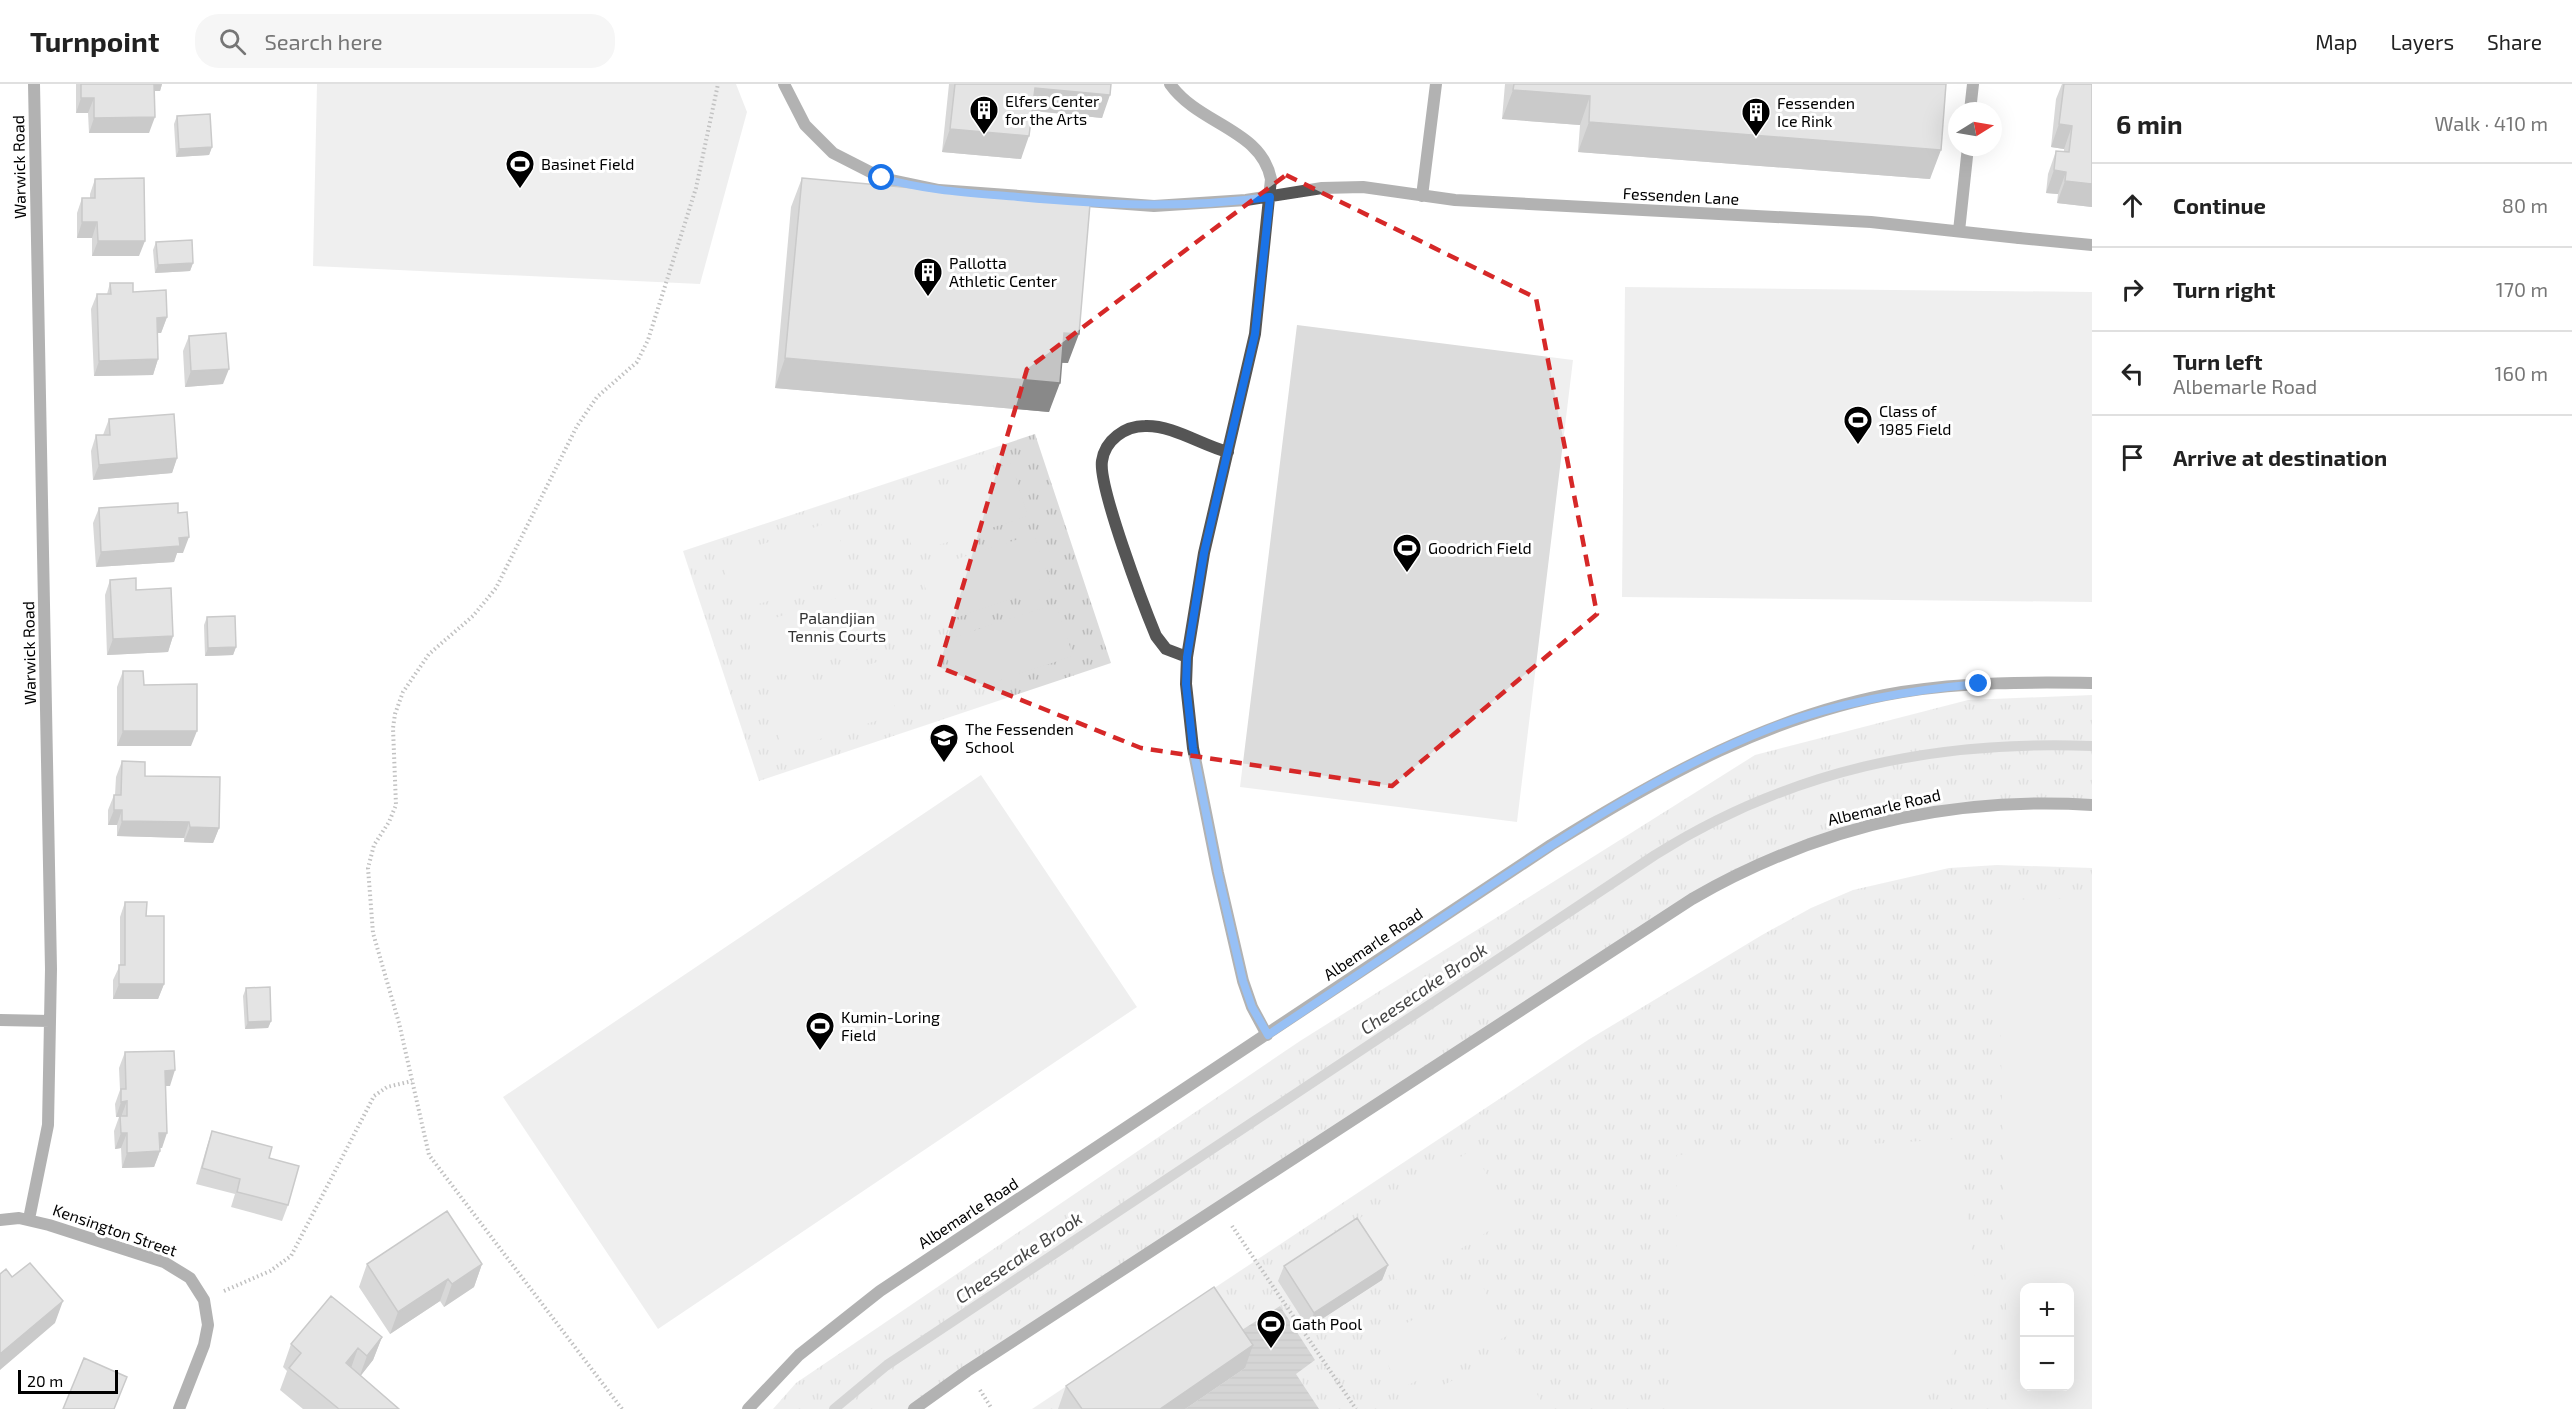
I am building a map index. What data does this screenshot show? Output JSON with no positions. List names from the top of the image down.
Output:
{
  "streets": {
    "street": [
      "Warwick Road",
      "Fessenden Lane",
      "Albemarle Road",
      "Kensington Street"
    ]
  },
  "crossings": [
    ["Warwick Road", "Kensington Street"]
  ],
  "water": ["Cheesecake Brook"],
  "parks": ["Palandjian Tennis Courts"],
  "places": {
    "building": ["Elfers Center for the Arts", "Fessenden Ice Rink", "Pallotta Athletic Center"],
    "sports": [
      "Basinet Field",
      "Class of 1985 Field",
      "Goodrich Field",
      "Kumin-Loring Field",
      "Gath Pool"
    ],
    "school or university": ["The Fessenden School"]
  },
  "scale_bar": "20 m",
  "north": "right",
  "page": {
    "header": "Turnpoint",
    "search": "Search here",
    "nav": ["Map", "Layers", "Share"],
    "heading": ["6 min", "Walk · 410 m"],
    "list": [
      ["Continue", "80 m"],
      ["Turn right", "170 m"],
      ["Turn left", "Albemarle Road", "160 m"],
      "Arrive at destination"
    ],
    "map_buttons": ["+", "−"],
    "scale": "20 m"
  }
}
